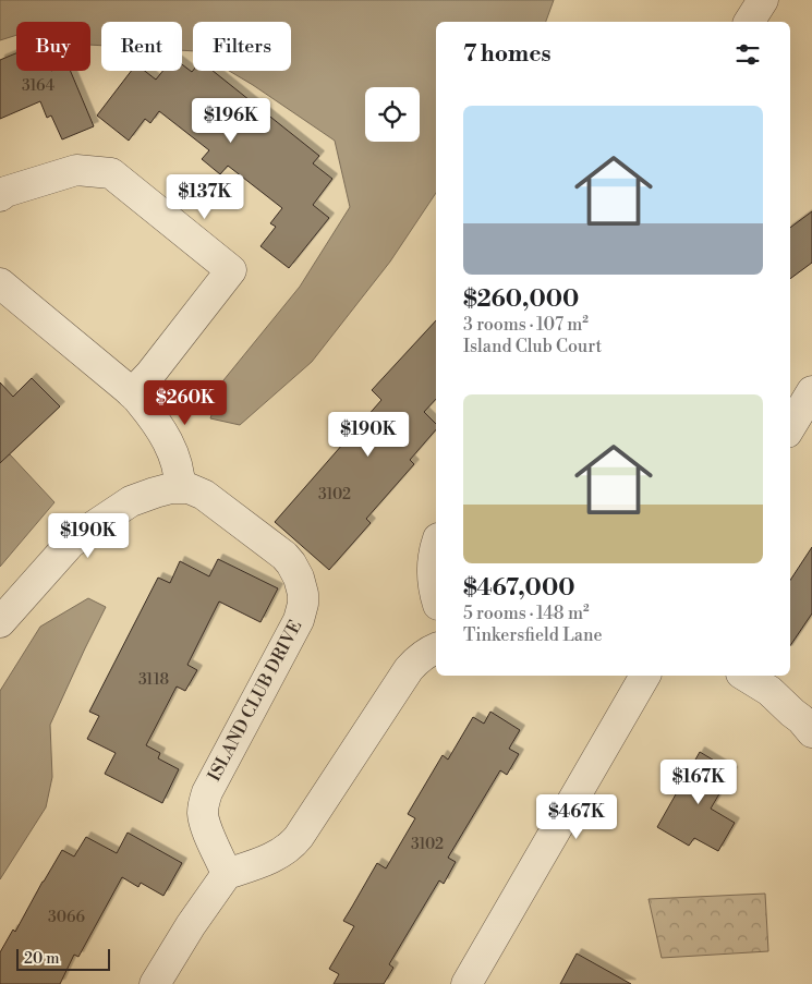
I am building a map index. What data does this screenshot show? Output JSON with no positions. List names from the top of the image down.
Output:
{
  "streets": {
    "street": ["ISLAND CLUB DRIVE"]
  },
  "house_numbers": [
    "3164",
    "3102",
    "3118",
    "3102",
    "3066"
  ],
  "scale_bar": "20 m",
  "page": {
    "chip": ["Buy", "Rent", "Filters"],
    "heading": "7 homes",
    "list": [
      {
        "name": "$260,000",
        "note": "3 rooms · 107 m² · Island Club Court"
      },
      {
        "name": "$467,000",
        "note": "5 rooms · 148 m² · Tinkersfield Lane"
      }
    ],
    "price": [
      "$196K",
      "$137K",
      "$260K",
      "$190K",
      "$190K",
      "$167K",
      "$467K"
    ],
    "scale": "20 m"
  }
}
